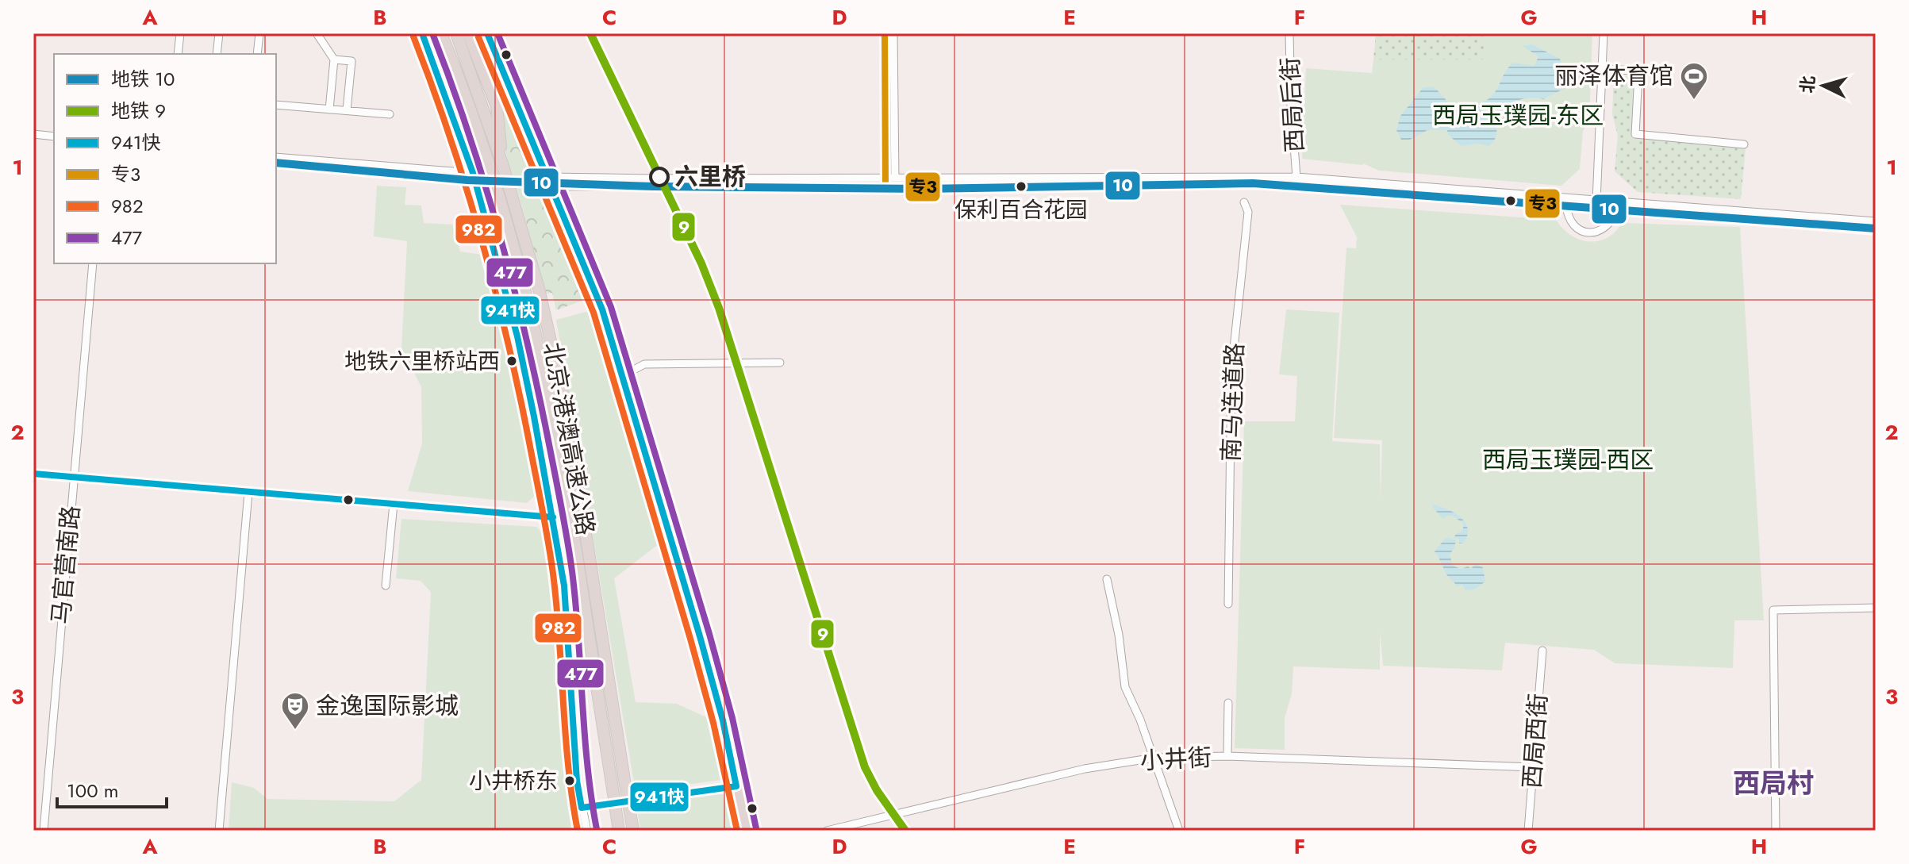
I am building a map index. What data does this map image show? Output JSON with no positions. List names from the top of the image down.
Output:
{
  "streets": {
    "highway": ["北京-港澳高速公路"],
    "street": [
      "西局后街",
      "南马连道路",
      "马官营南路",
      "西局西街",
      "小井街"
    ]
  },
  "crossings": [
    ["西局西街", "小井街"]
  ],
  "districts": ["西局村"],
  "parks": ["西局玉璞园-东区", "西局玉璞园-西区"],
  "places": {
    "sports": ["丽泽体育馆"],
    "other": [
      "六里桥",
      "保利百合花园",
      "地铁六里桥站西",
      "小井桥东"
    ],
    "theatre": ["金逸国际影城"]
  },
  "lines": [
    "metro line 9",
    "transit line 941快",
    "transit line 专3",
    "transit line 477",
    "transit line 982",
    "metro line 10"
  ],
  "legend": [
    "地铁 10",
    "地铁 9",
    "941快",
    "专3",
    "982",
    "477"
  ],
  "scale_bar": "100 m",
  "north": "left",
  "grid": {
    "columns": [
      "A",
      "B",
      "C",
      "D",
      "E",
      "F",
      "G",
      "H"
    ],
    "rows": ["1", "2", "3"]
  }
}
